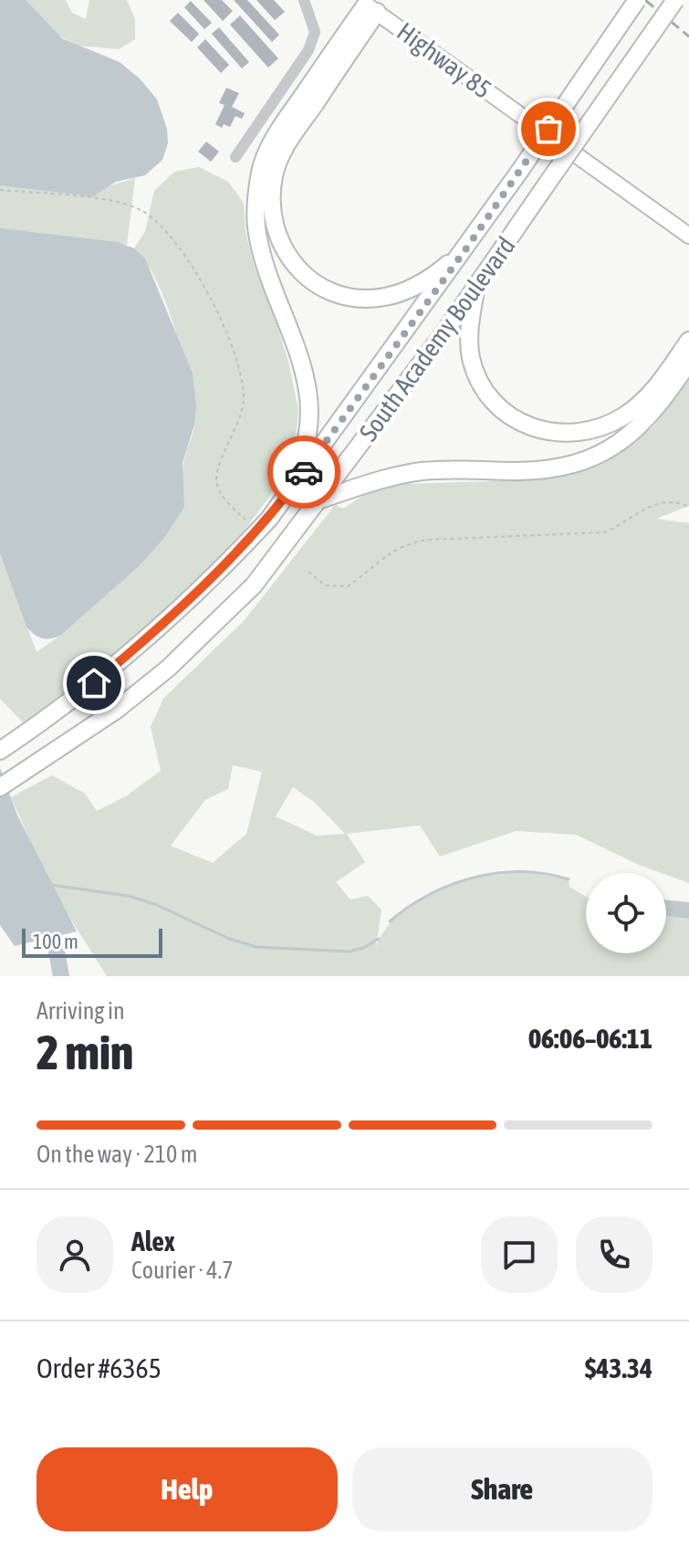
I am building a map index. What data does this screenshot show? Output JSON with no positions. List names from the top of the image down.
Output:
{
  "streets": {
    "highway": ["South Academy Boulevard"],
    "main road": ["Highway 85"]
  },
  "scale_bar": "100 m",
  "page": {
    "scale": "100 m",
    "heading": ["2 min", "Arriving in", "06:06–06:11"],
    "panel": [
      "Alex",
      "Courier · 4.7",
      "Order #6365",
      "$43.34"
    ],
    "bar": "On the way · 210 m",
    "buttons": ["Help", "Share"]
  }
}
